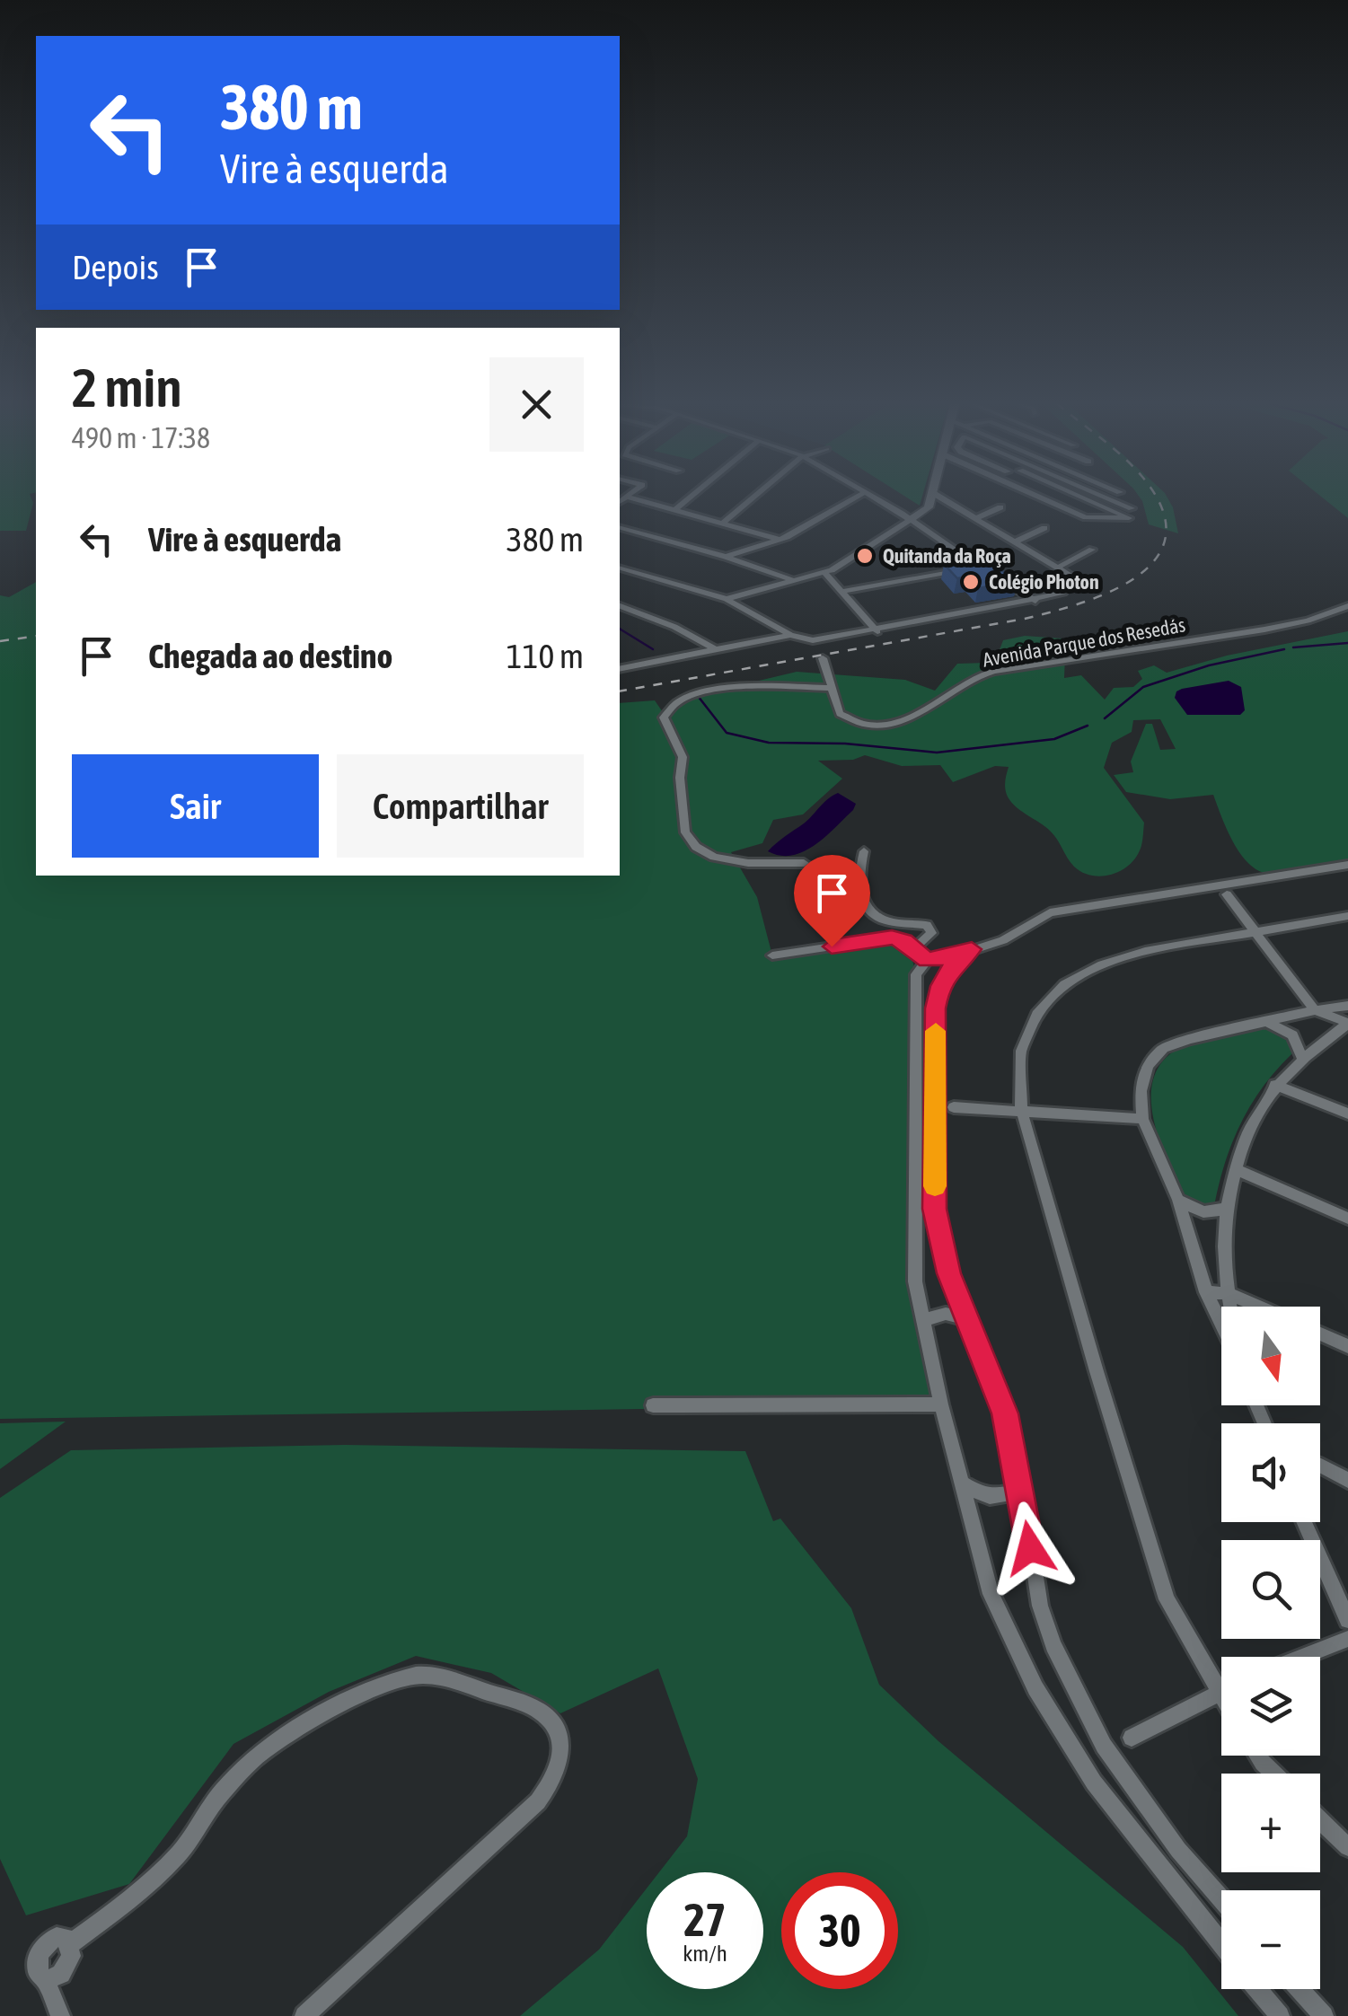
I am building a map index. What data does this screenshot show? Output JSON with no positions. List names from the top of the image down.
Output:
{
  "streets": {
    "street": ["Avenida Parque dos Resedás"]
  },
  "places": ["Quitanda da Roça", "Colégio Photon"],
  "north": "bottom",
  "page": {
    "turn": ["380 m", "Vire à esquerda"],
    "then": "Depois",
    "heading": ["2 min", "490 m · 17:38"],
    "list": [
      {
        "name": "Vire à esquerda",
        "value": "380 m"
      },
      {
        "name": "Chegada ao destino",
        "value": "110 m"
      }
    ],
    "buttons": ["Sair", "Compartilhar"],
    "map_buttons": ["+", "−"],
    "speed": "27 km/h",
    "limit": "30"
  }
}
